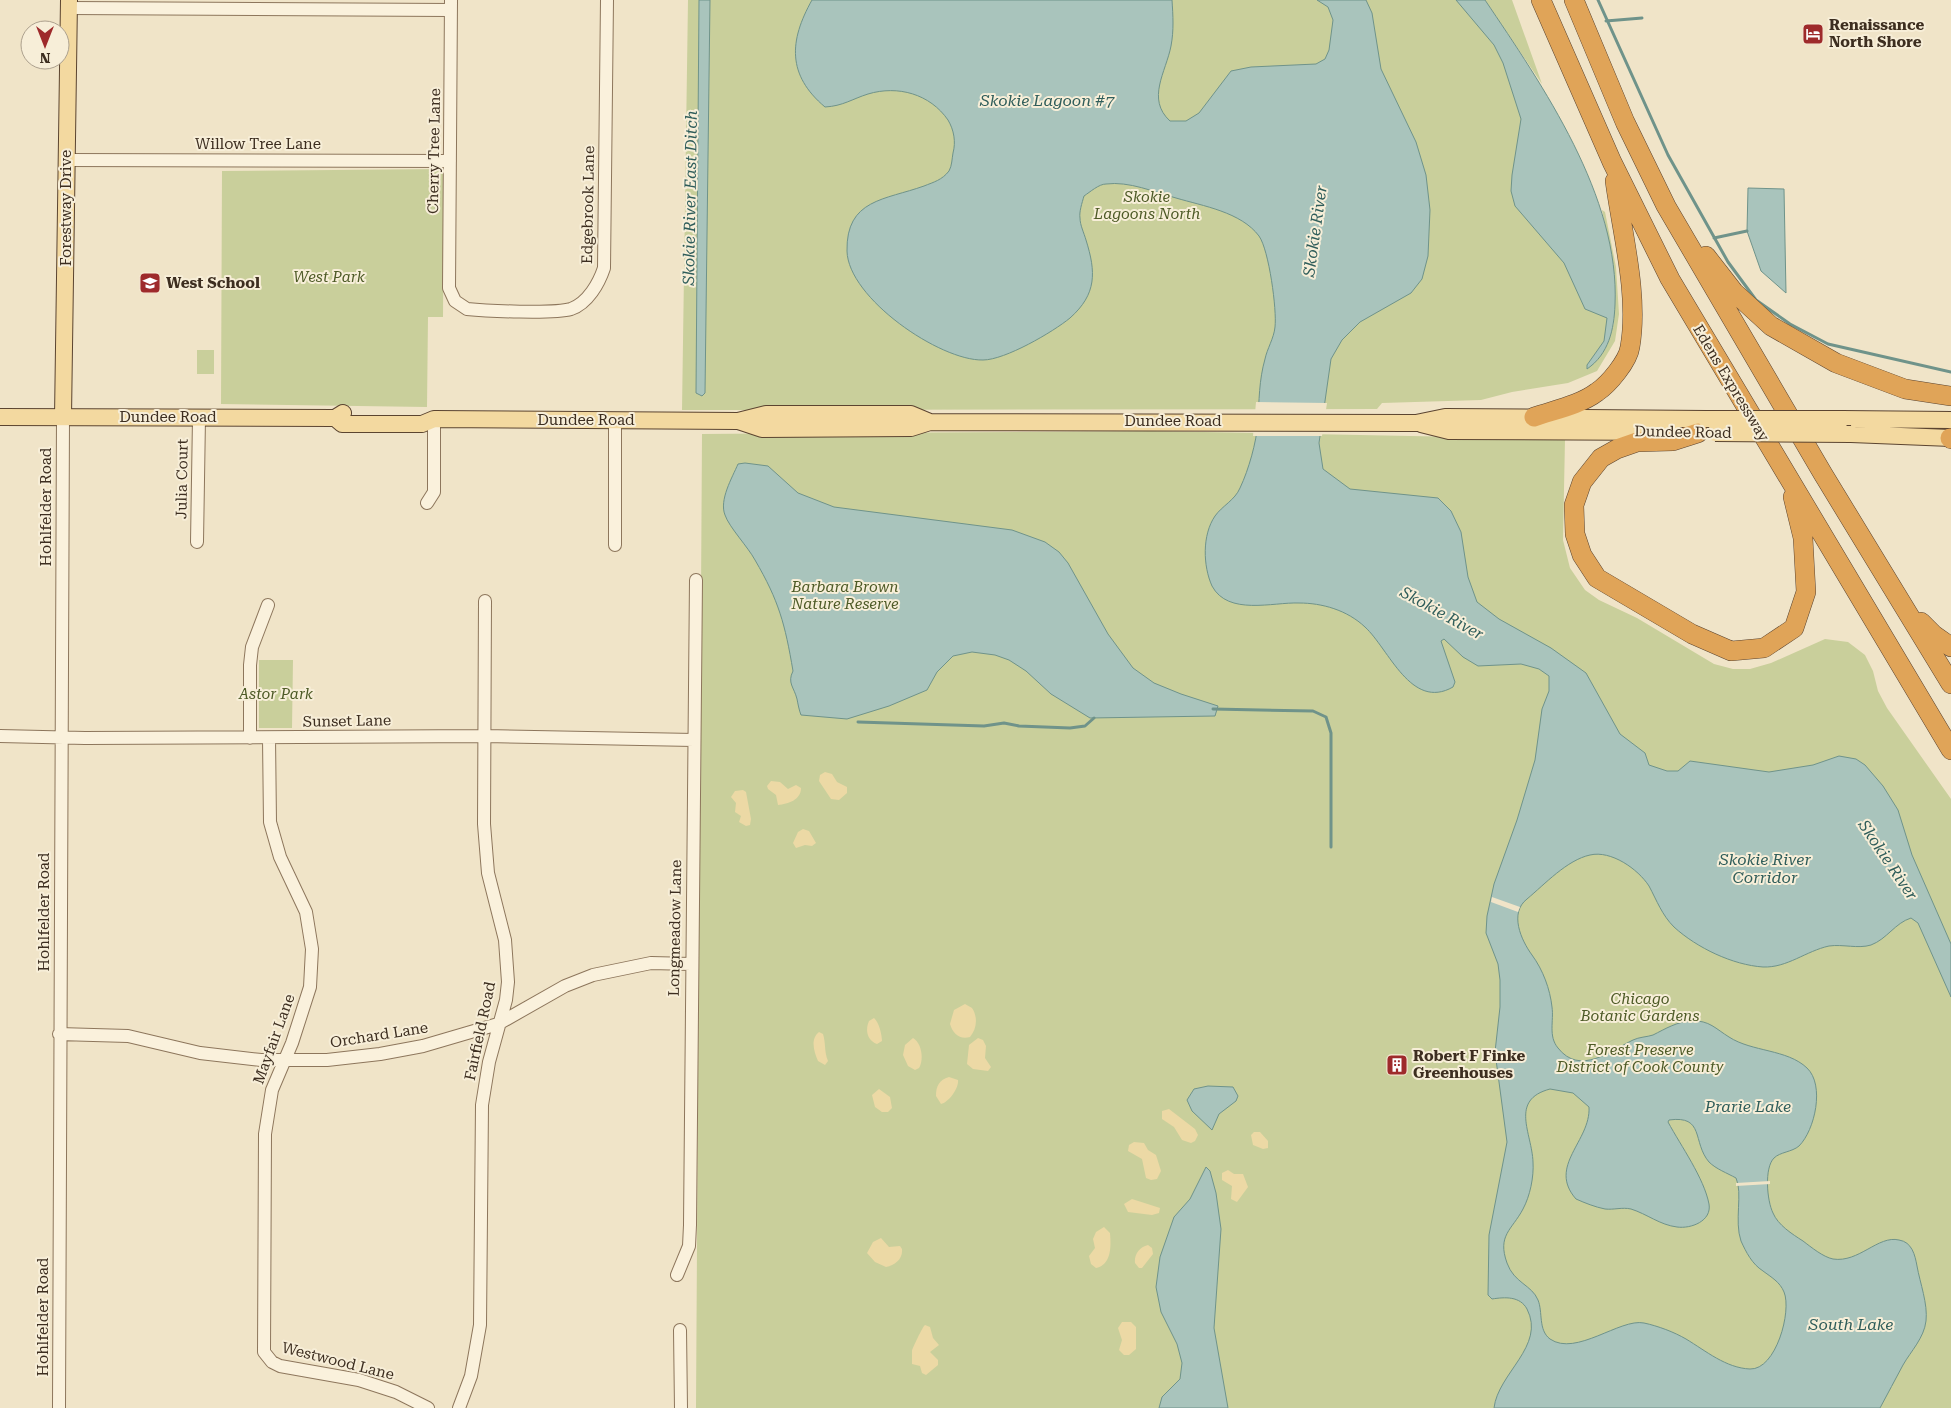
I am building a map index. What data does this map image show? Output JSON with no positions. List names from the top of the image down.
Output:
{
  "streets": {
    "highway": ["Edens Expressway"],
    "main road": ["Forestway Drive", "Dundee Road"],
    "street": [
      "Willow Tree Lane",
      "Cherry Tree Lane",
      "Edgebrook Lane",
      "Julia Court",
      "Hohlfelder Road",
      "Sunset Lane",
      "Longmeadow Lane",
      "Fairfield Road",
      "Orchard Lane",
      "Mayfair Lane",
      "Westwood Lane"
    ]
  },
  "crossings": [
    ["Willow Tree Lane", "Cherry Tree Lane"],
    ["Willow Tree Lane", "Forestway Drive"],
    ["Cherry Tree Lane", "Edgebrook Lane"],
    ["Forestway Drive", "Dundee Road"],
    ["Forestway Drive", "Hohlfelder Road"],
    ["Dundee Road", "Julia Court"],
    ["Dundee Road", "Hohlfelder Road"],
    ["Hohlfelder Road", "Sunset Lane"],
    ["Hohlfelder Road", "Orchard Lane"],
    ["Sunset Lane", "Longmeadow Lane"],
    ["Sunset Lane", "Fairfield Road"],
    ["Sunset Lane", "Mayfair Lane"],
    ["Longmeadow Lane", "Orchard Lane"],
    ["Fairfield Road", "Orchard Lane"],
    ["Orchard Lane", "Mayfair Lane"],
    ["Mayfair Lane", "Westwood Lane"]
  ],
  "water": [
    "Skokie Lagoon #7",
    "Skokie River East Ditch",
    "Skokie River",
    "Skokie River Corridor",
    "Prarie Lake",
    "South Lake"
  ],
  "parks": [
    "Skokie Lagoons North",
    "West Park",
    "Barbara Brown Nature Reserve",
    "Astor Park",
    "Chicago Botanic Gardens",
    "Forest Preserve District of Cook County"
  ],
  "places": {
    "hotel": ["Renaissance North Shore"],
    "school or university": ["West School"],
    "building": ["Robert F Finke Greenhouses"]
  },
  "north": "bottom"
}
